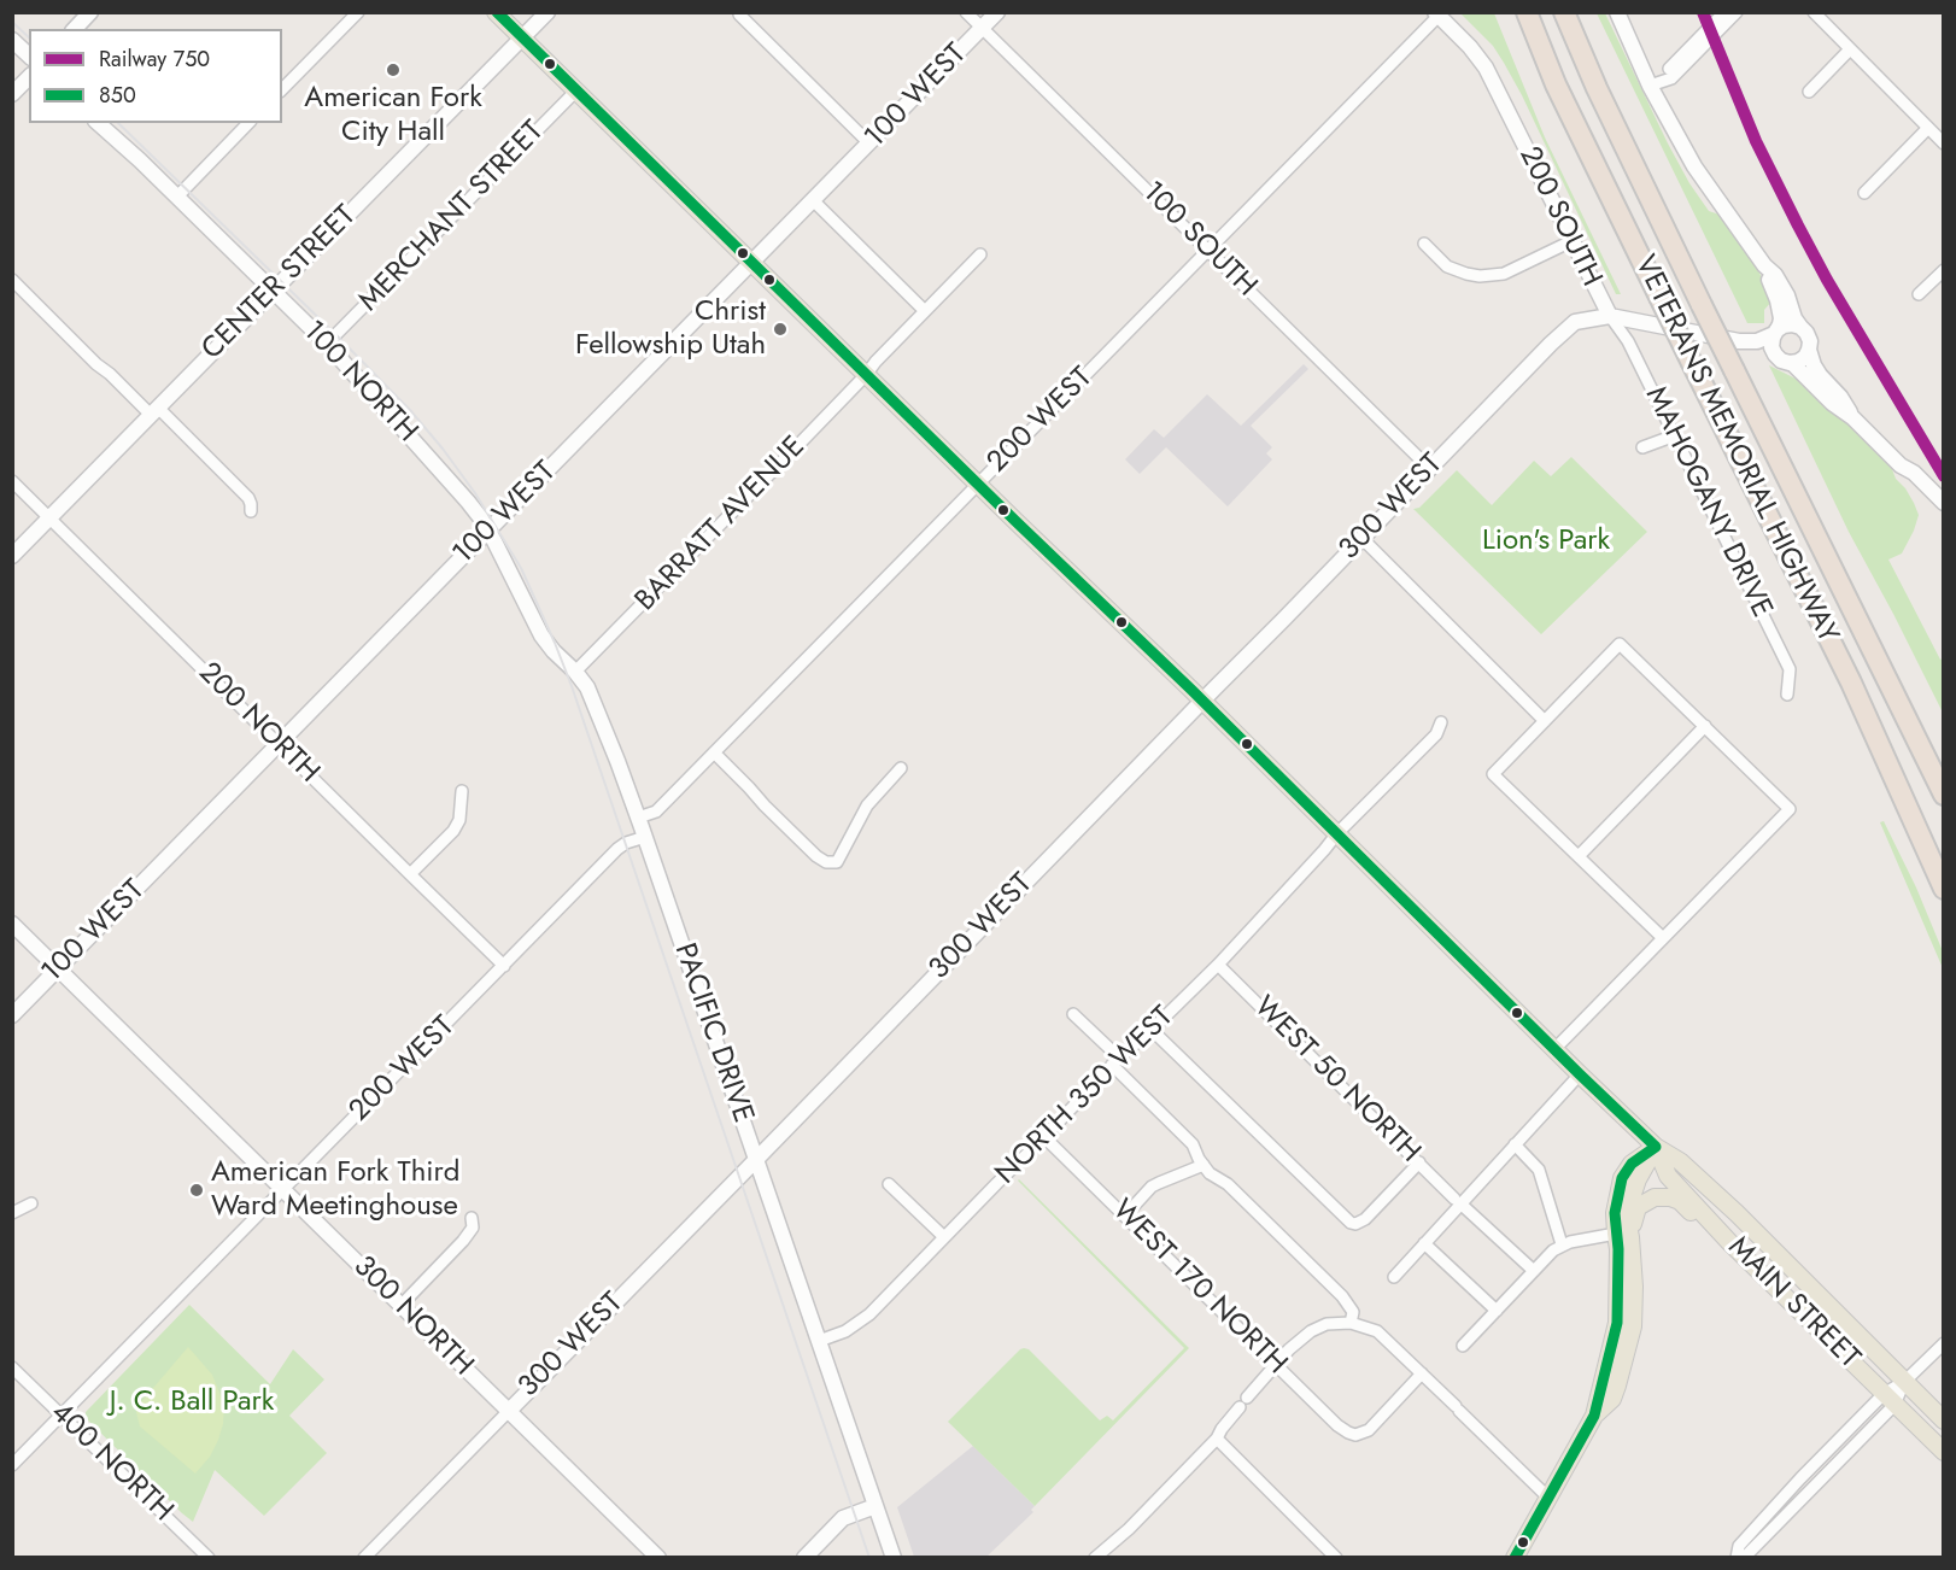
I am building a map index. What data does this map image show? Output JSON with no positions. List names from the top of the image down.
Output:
{
  "streets": {
    "highway": ["VETERANS MEMORIAL HIGHWAY"],
    "main road": ["MAIN STREET"],
    "street": [
      "100 WEST",
      "MERCHANT STREET",
      "200 SOUTH",
      "100 SOUTH",
      "CENTER STREET",
      "100 NORTH",
      "200 WEST",
      "MAHOGANY DRIVE",
      "300 WEST",
      "BARRATT AVENUE",
      "200 NORTH",
      "PACIFIC DRIVE",
      "WEST 50 NORTH",
      "NORTH 350 WEST",
      "WEST 170 NORTH",
      "300 NORTH",
      "400 NORTH"
    ]
  },
  "crossings": [
    ["100 WEST", "100 SOUTH"],
    ["100 WEST", "100 NORTH"],
    ["100 WEST", "200 NORTH"],
    ["100 WEST", "PACIFIC DRIVE"],
    ["100 WEST", "MAIN STREET"],
    ["100 WEST", "300 NORTH"],
    ["MERCHANT STREET", "100 NORTH"],
    ["MERCHANT STREET", "MAIN STREET"],
    ["200 SOUTH", "200 WEST"],
    ["200 SOUTH", "MAHOGANY DRIVE"],
    ["200 SOUTH", "300 WEST"],
    ["100 SOUTH", "200 WEST"],
    ["100 SOUTH", "300 WEST"],
    ["CENTER STREET", "100 NORTH"],
    ["CENTER STREET", "200 NORTH"],
    ["CENTER STREET", "MAIN STREET"],
    ["100 NORTH", "PACIFIC DRIVE"],
    ["200 WEST", "200 NORTH"],
    ["200 WEST", "PACIFIC DRIVE"],
    ["200 WEST", "MAIN STREET"],
    ["200 WEST", "300 NORTH"],
    ["200 WEST", "400 NORTH"],
    ["MAHOGANY DRIVE", "300 WEST"],
    ["300 WEST", "PACIFIC DRIVE"],
    ["300 WEST", "MAIN STREET"],
    ["300 WEST", "300 NORTH"],
    ["BARRATT AVENUE", "PACIFIC DRIVE"],
    ["BARRATT AVENUE", "MAIN STREET"],
    ["PACIFIC DRIVE", "NORTH 350 WEST"],
    ["WEST 50 NORTH", "NORTH 350 WEST"],
    ["NORTH 350 WEST", "WEST 170 NORTH"],
    ["NORTH 350 WEST", "MAIN STREET"]
  ],
  "parks": ["Lion's Park", "J. C. Ball Park"],
  "places": ["American Fork City Hall", "Christ Fellowship Utah", "American Fork Third Ward Meetinghouse"],
  "lines": ["rail line 750", "transit line 850"],
  "legend": ["Railway 750", "850"]
}
